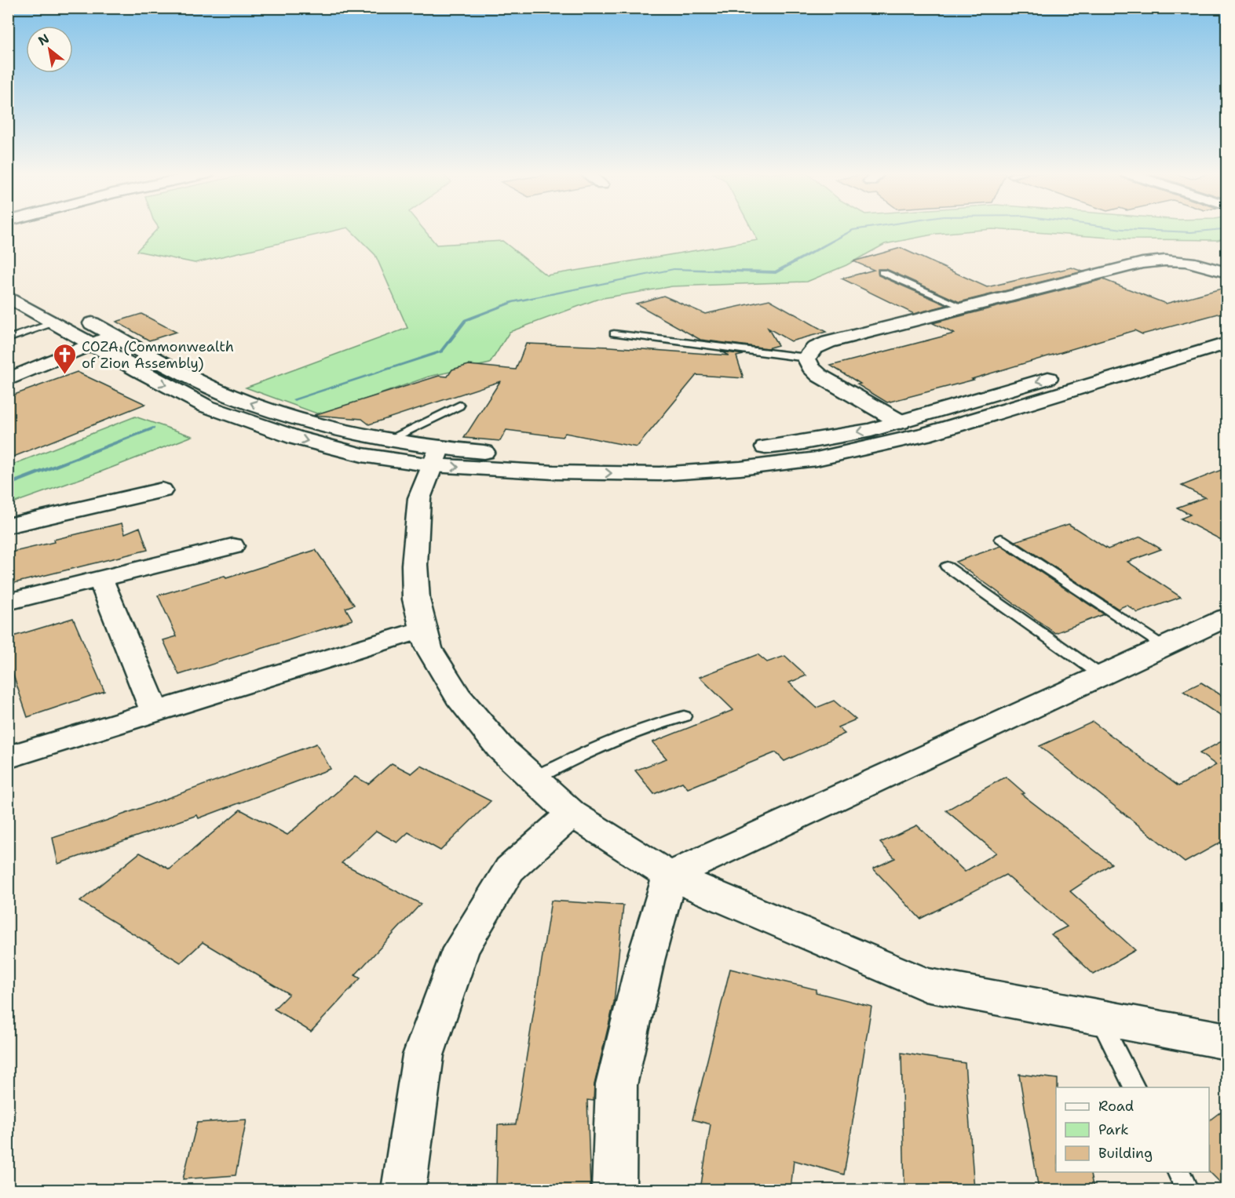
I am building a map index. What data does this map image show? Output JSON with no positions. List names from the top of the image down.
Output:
{
  "places": {
    "church": ["COZA (Commonwealth of Zion Assembly)"]
  },
  "legend": ["Road", "Park", "Building"],
  "north": "top left"
}
